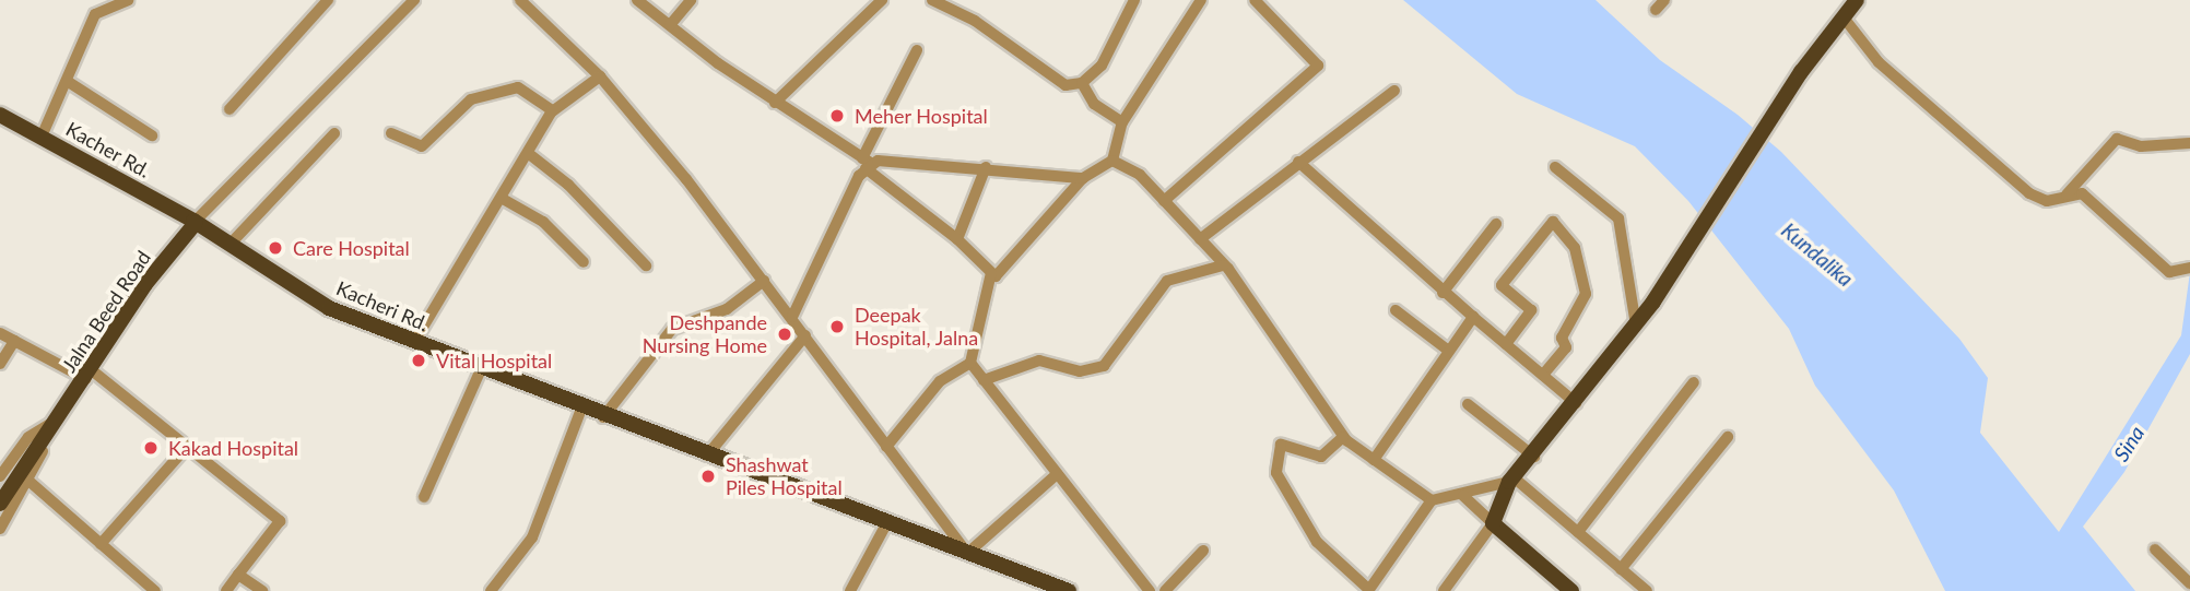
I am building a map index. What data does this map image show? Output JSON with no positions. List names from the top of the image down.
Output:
{
  "streets": {
    "main road": ["Kacher Rd.", "Kacheri Rd.", "Jalna Beed Road"]
  },
  "crossings": [
    ["Kacher Rd.", "Kacheri Rd."],
    ["Kacher Rd.", "Jalna Beed Road"],
    ["Kacheri Rd.", "Jalna Beed Road"]
  ],
  "water": ["Kundalika", "Sina"],
  "places": [
    "Meher Hospital",
    "Care Hospital",
    "Deepak Hospital, Jalna",
    "Deshpande Nursing Home",
    "Vital Hospital",
    "Kakad Hospital",
    "Shashwat Piles Hospital"
  ]
}
